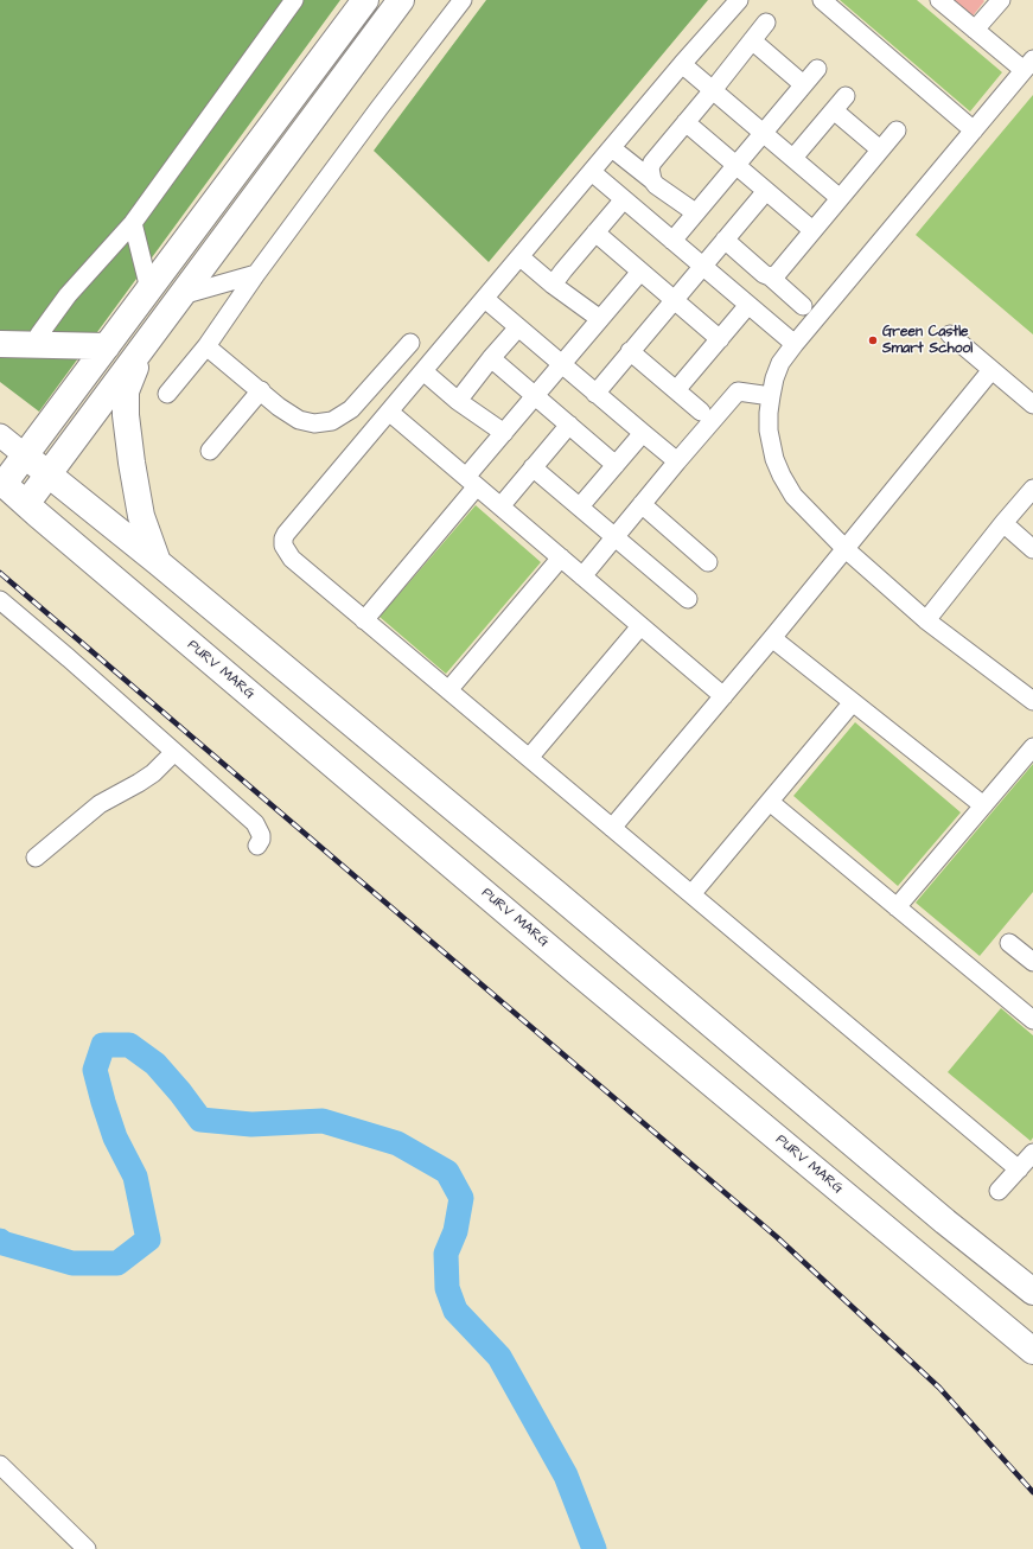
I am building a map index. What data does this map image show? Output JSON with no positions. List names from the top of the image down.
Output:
{
  "streets": {
    "highway": ["PURV MARG"]
  },
  "places": ["Green Castle Smart School"]
}
